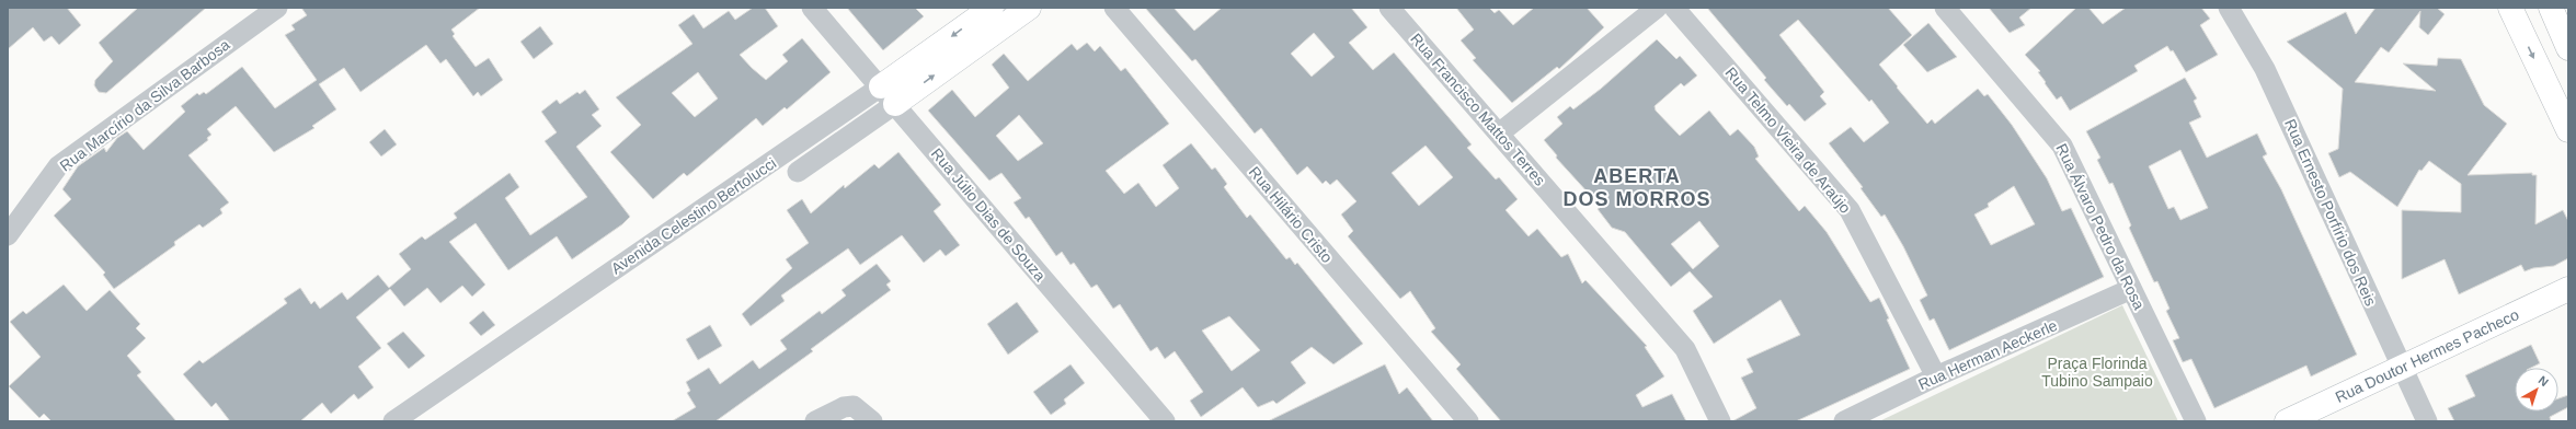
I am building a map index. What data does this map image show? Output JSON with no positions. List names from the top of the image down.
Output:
{
  "streets": {
    "street": [
      "Rua Marcírio da Silva Barbosa",
      "Rua Francisco Mattos Terres",
      "Rua Telmo Vieira de Araújo",
      "Rua Ernesto Porfírio dos Reis",
      "Rua Júlio Dias de Souza",
      "Rua Hilário Cristo",
      "Avenida Celestino Bertolucci",
      "Rua Álvaro Pedro da Rosa",
      "Rua Herman Aeckerle",
      "Rua Doutor Hermes Pacheco"
    ]
  },
  "crossings": [
    ["Rua Telmo Vieira de Araújo", "Rua Herman Aeckerle"],
    ["Rua Ernesto Porfírio dos Reis", "Rua Doutor Hermes Pacheco"],
    ["Rua Júlio Dias de Souza", "Avenida Celestino Bertolucci"],
    ["Rua Álvaro Pedro da Rosa", "Rua Herman Aeckerle"]
  ],
  "districts": ["ABERTA DOS MORROS"],
  "parks": ["Praça Florinda Tubino Sampaio"],
  "north": "top right"
}
